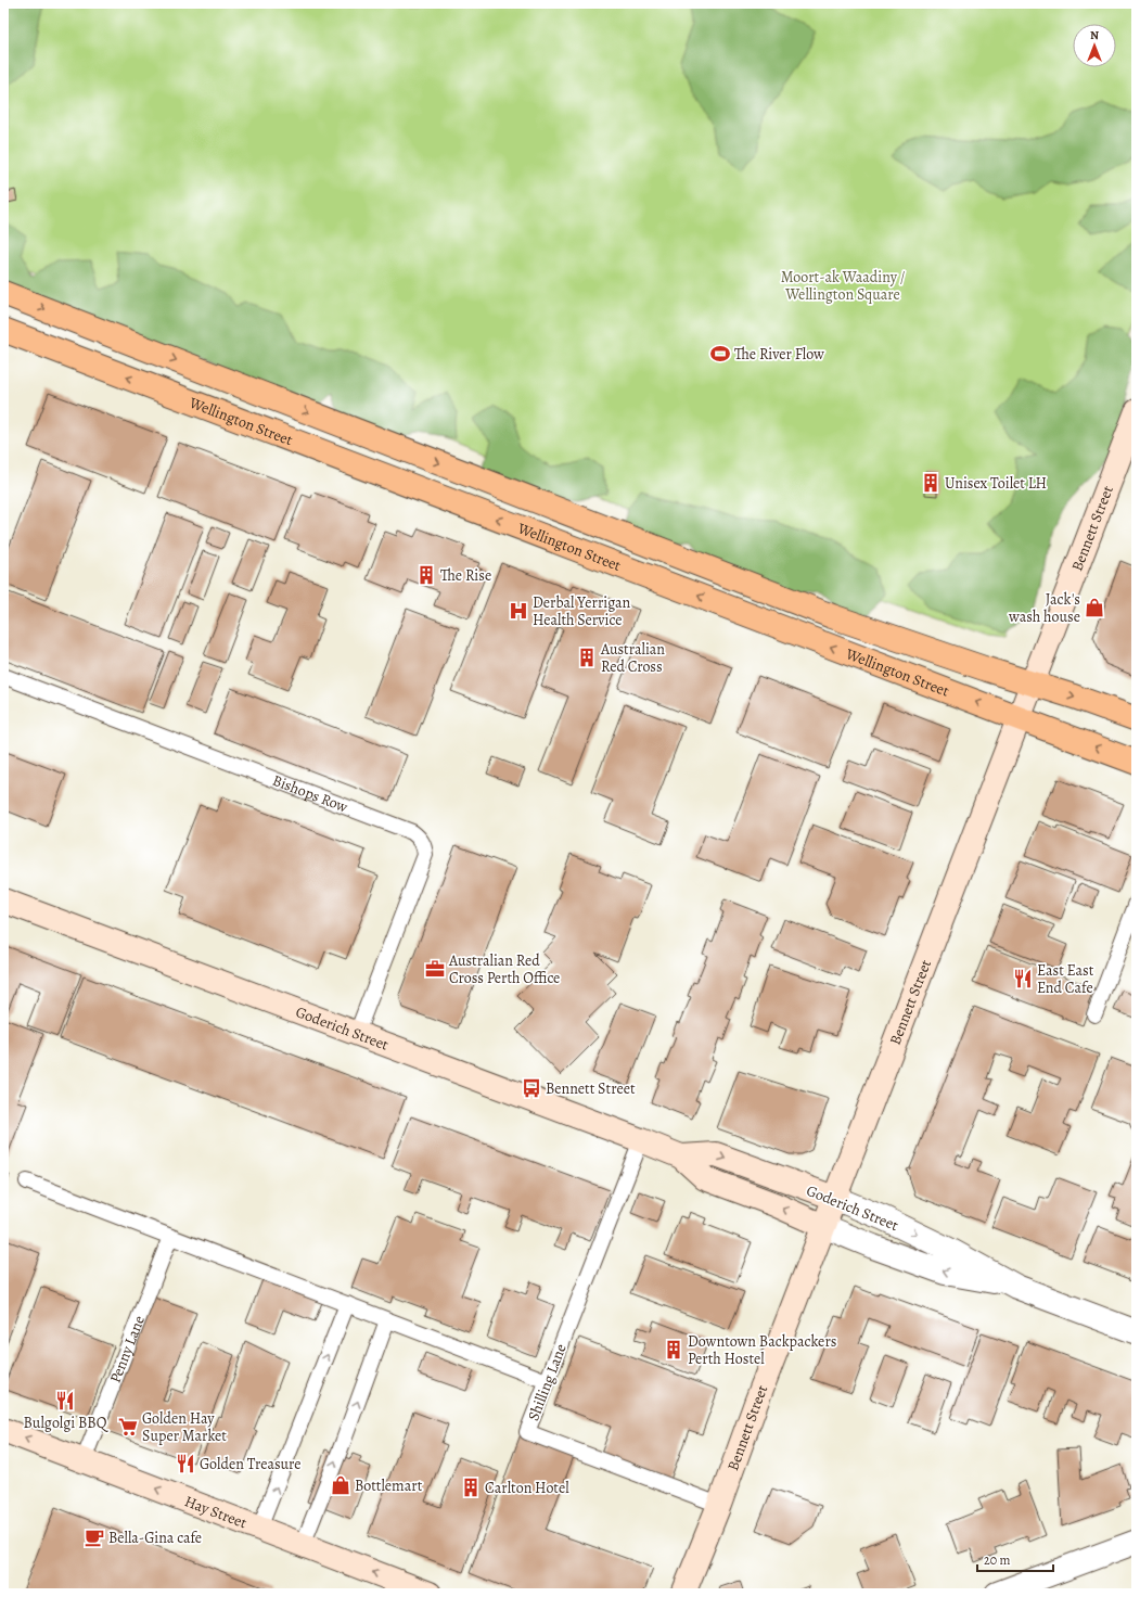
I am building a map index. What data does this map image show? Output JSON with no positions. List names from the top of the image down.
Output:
{
  "streets": {
    "main road": [
      "Wellington Street",
      "Bennett Street",
      "Goderich Street",
      "Hay Street"
    ],
    "lane": ["Bishops Row", "Penny Lane", "Shilling Lane"]
  },
  "crossings": [
    ["Wellington Street", "Bennett Street"],
    ["Bennett Street", "Goderich Street"],
    ["Bennett Street", "Shilling Lane"],
    ["Bishops Row", "Goderich Street"],
    ["Goderich Street", "Shilling Lane"],
    ["Penny Lane", "Hay Street"]
  ],
  "one_way": ["Hay Street"],
  "parks": ["Moort-ak Waadiny / Wellington Square"],
  "places": {
    "sports": ["The River Flow"],
    "building": [
      "Unisex Toilet LH",
      "The Rise",
      "Australian Red Cross",
      "Downtown Backpackers Perth Hostel",
      "Carlton Hotel"
    ],
    "shop": ["Jack's wash house", "Bottlemart"],
    "hospital": ["Derbal Yerrigan Health Service"],
    "office": ["Australian Red Cross Perth Office"],
    "restaurant": ["East East End Cafe", "Bulgolgi BBQ", "Golden Treasure"],
    "bus stop": ["Bennett Street"],
    "supermarket": ["Golden Hay Super Market"],
    "cafe": ["Bella-Gina cafe"]
  },
  "scale_bar": "20 m",
  "north": "top"
}
